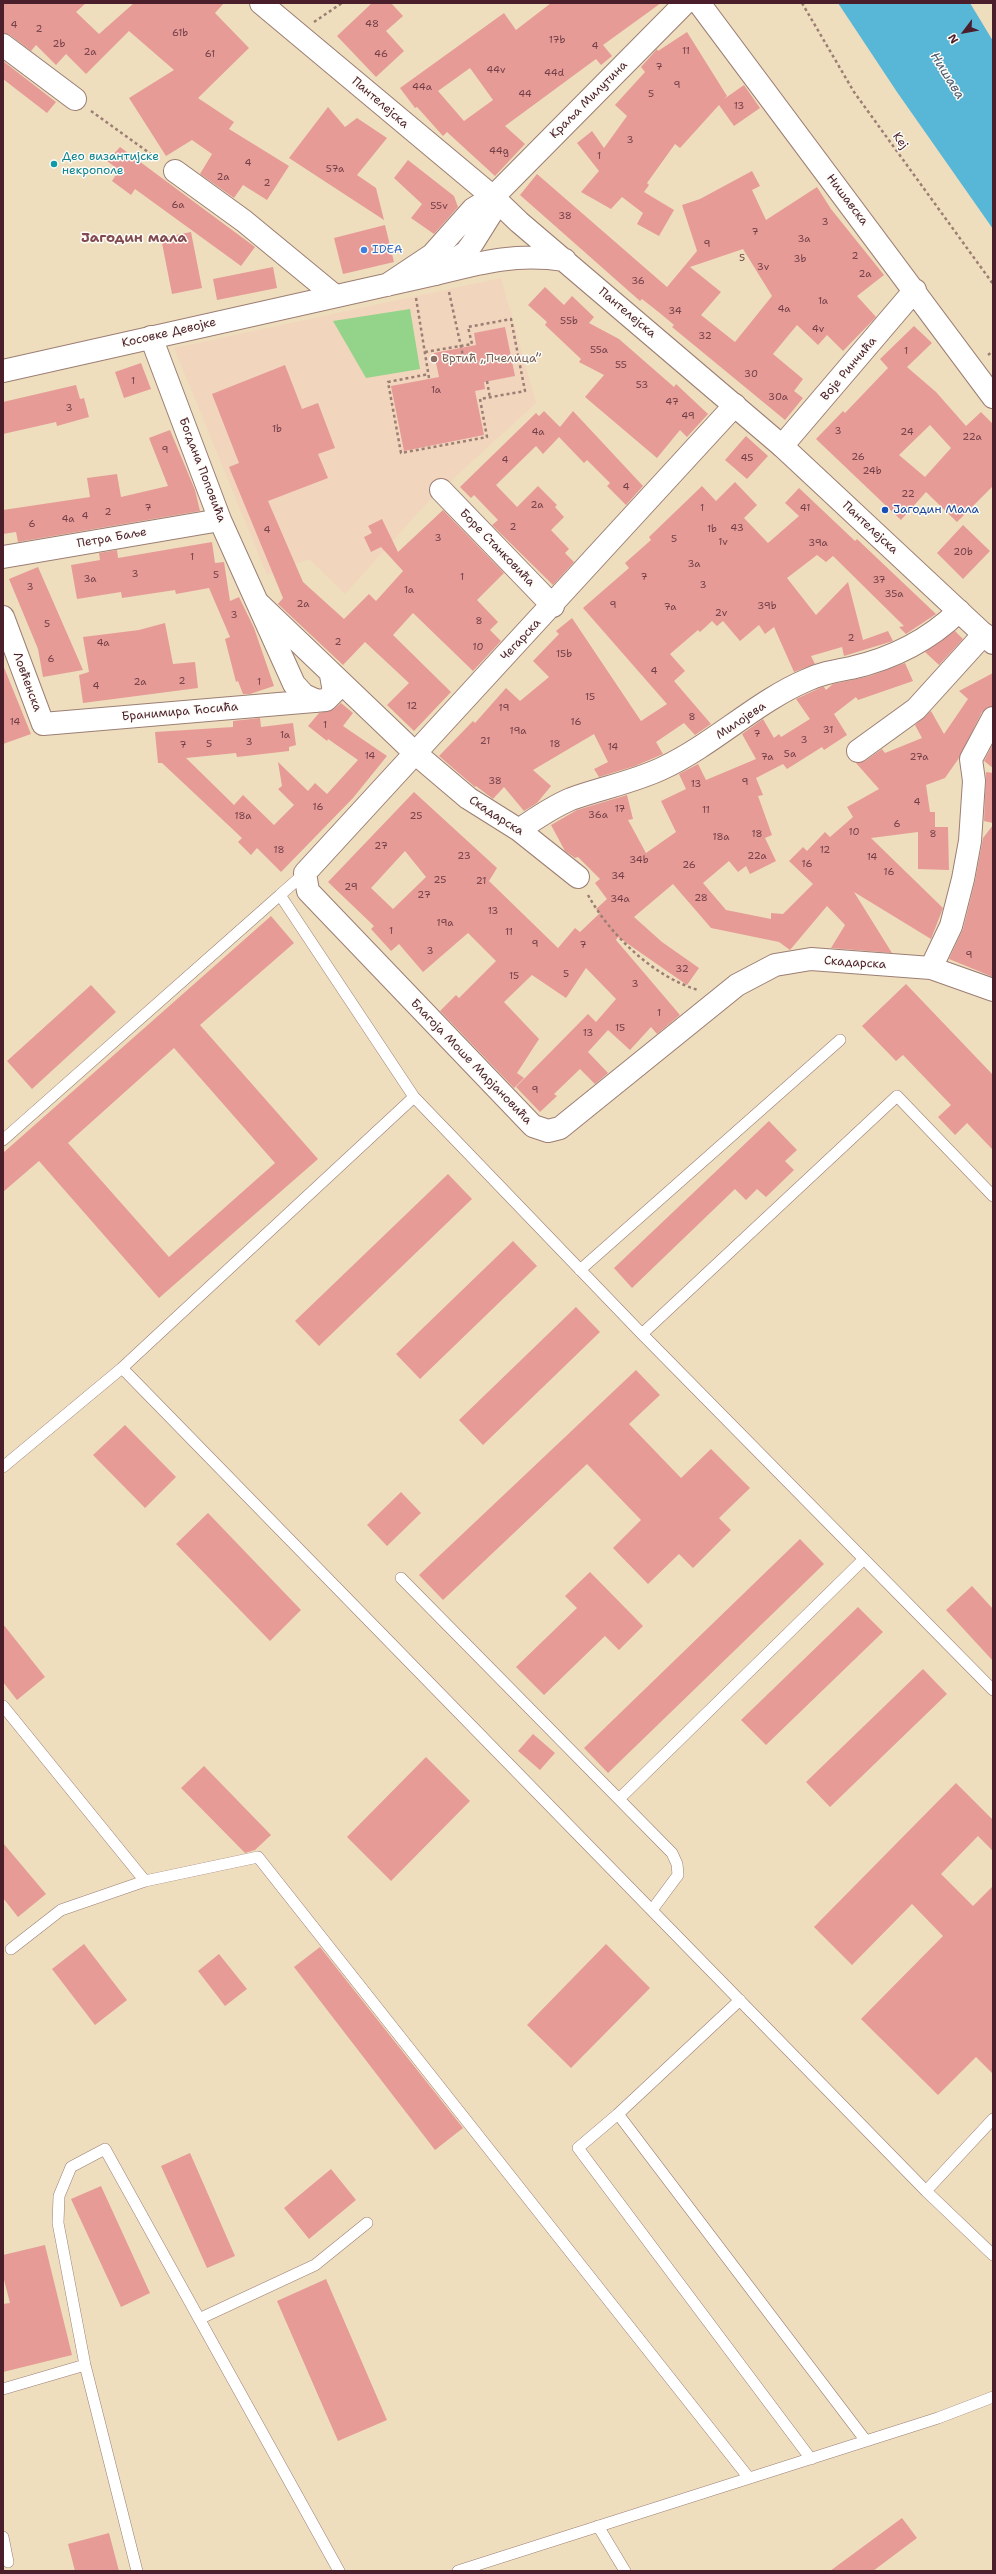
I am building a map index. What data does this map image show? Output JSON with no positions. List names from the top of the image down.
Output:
{
  "streets": {
    "street": [
      "Краља Милутина",
      "Пантелејска",
      "Нишавска",
      "Косовке Девојке",
      "Воје Ринчића",
      "Богдана Поповића",
      "Петра Баље",
      "Боре Станковића",
      "Чегарска",
      "Ловћенска",
      "Бранимира Ћосића",
      "Милојева",
      "Скадарска",
      "Благоја Моше Марјановића"
    ],
    "path": ["Кеј"]
  },
  "crossings": [
    ["Краља Милутина", "Пантелејска"],
    ["Краља Милутина", "Косовке Девојке"],
    ["Пантелејска", "Косовке Девојке"],
    ["Пантелејска", "Воје Ринчића"],
    ["Пантелејска", "Чегарска"],
    ["Пантелејска", "Милојева"],
    ["Нишавска", "Воје Ринчића"],
    ["Косовке Девојке", "Богдана Поповића"],
    ["Богдана Поповића", "Петра Баље"],
    ["Богдана Поповића", "Чегарска"],
    ["Богдана Поповића", "Бранимира Ћосића"],
    ["Богдана Поповића", "Скадарска"],
    ["Боре Станковића", "Чегарска"],
    ["Чегарска", "Скадарска"],
    ["Чегарска", "Благоја Моше Марјановића"],
    ["Ловћенска", "Бранимира Ћосића"],
    ["Милојева", "Скадарска"],
    ["Скадарска", "Благоја Моше Марјановића"]
  ],
  "districts": ["Јагодин мала"],
  "water": ["Нишава"],
  "places": [
    "Део византијске некрополе",
    "IDEA",
    "Вртић „Пчелица”",
    "Јагодин Мала"
  ],
  "house_numbers": [
    "48",
    "4",
    "2",
    "61b",
    "17b",
    "2b",
    "4",
    "11",
    "2a",
    "61",
    "46",
    "7",
    "44v",
    "44d",
    "9",
    "44a",
    "44",
    "5",
    "13",
    "3",
    "44g",
    "1",
    "4",
    "57a",
    "2a",
    "2",
    "6a",
    "55v",
    "38",
    "3",
    "7",
    "3a",
    "9",
    "2",
    "5",
    "3b",
    "3v",
    "2a",
    "36",
    "1a",
    "4a",
    "34",
    "55b",
    "4v",
    "32",
    "55a",
    "1",
    "55",
    "30",
    "1",
    "53",
    "1a",
    "30a",
    "47",
    "3",
    "49",
    "1b",
    "3",
    "4a",
    "24",
    "22a",
    "9",
    "26",
    "45",
    "4",
    "24b",
    "4",
    "22",
    "2a",
    "7",
    "1",
    "41",
    "2",
    "4",
    "4a",
    "6",
    "2",
    "43",
    "1b",
    "4",
    "3",
    "5",
    "1v",
    "39a",
    "20b",
    "1",
    "3a",
    "3",
    "5",
    "1",
    "7",
    "3a",
    "37",
    "3",
    "3",
    "1a",
    "35a",
    "2a",
    "9",
    "39b",
    "7a",
    "2v",
    "3",
    "8",
    "5",
    "2",
    "2",
    "4a",
    "10",
    "15b",
    "6",
    "4",
    "2",
    "2a",
    "1",
    "4",
    "15",
    "12",
    "19",
    "8",
    "14",
    "16",
    "1",
    "31",
    "19a",
    "7",
    "1a",
    "3",
    "21",
    "3",
    "5",
    "18",
    "7",
    "14",
    "5a",
    "14",
    "7a",
    "27a",
    "38",
    "9",
    "13",
    "4",
    "16",
    "17",
    "11",
    "36a",
    "18a",
    "25",
    "6",
    "10",
    "18",
    "8",
    "18a",
    "27",
    "18",
    "12",
    "23",
    "22a",
    "14",
    "34b",
    "16",
    "26",
    "16",
    "34",
    "25",
    "21",
    "29",
    "27",
    "28",
    "34a",
    "13",
    "19a",
    "1",
    "11",
    "9",
    "7",
    "3",
    "9",
    "32",
    "5",
    "15",
    "3",
    "1",
    "15",
    "13",
    "9"
  ],
  "north": "bottom left"
}
